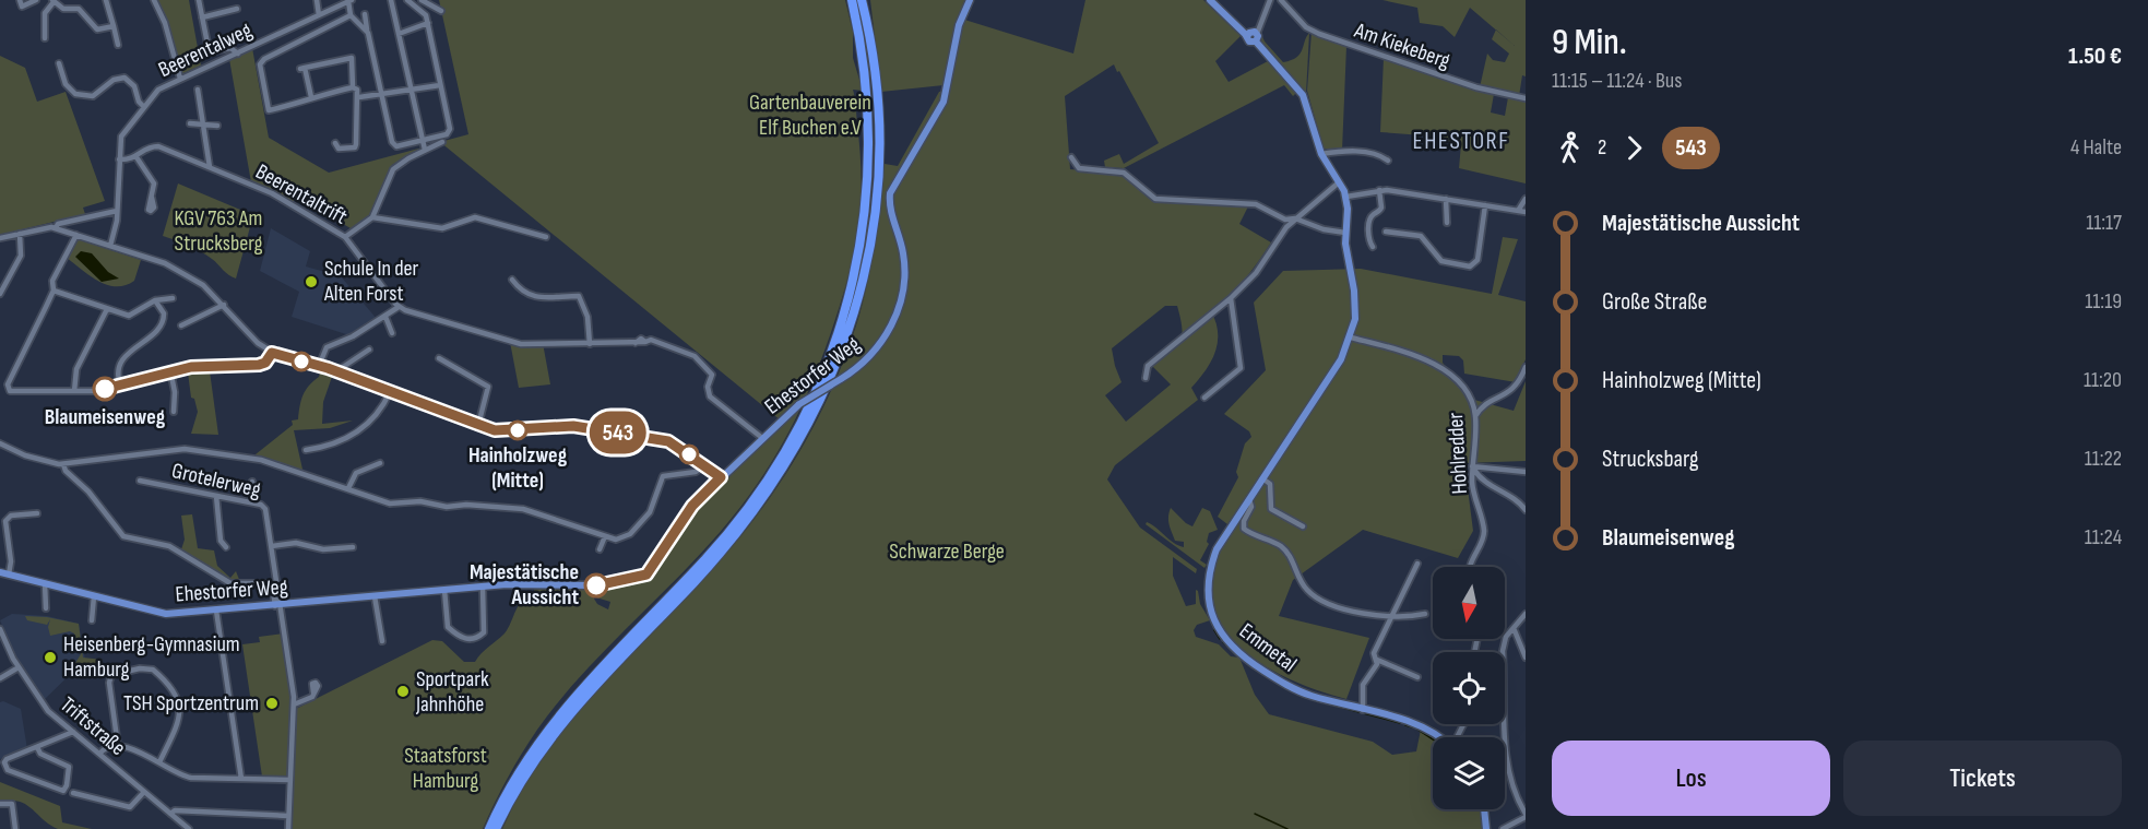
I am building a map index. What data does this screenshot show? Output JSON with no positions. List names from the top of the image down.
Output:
{
  "streets": {
    "main road": ["Ehestorfer Weg", "Emmetal"],
    "street": [
      "Am Kiekeberg",
      "Beerentalweg",
      "Beerentaltrift",
      "Hohlredder",
      "Grotelerweg",
      "Triftstraße"
    ]
  },
  "crossings": [
    ["Beerentalweg", "Beerentaltrift"],
    ["Ehestorfer Weg", "Grotelerweg"]
  ],
  "districts": ["EHESTORF"],
  "parks": [
    "Gartenbauverein Elf Buchen e.V",
    "KGV 763 Am Strucksberg",
    "Schwarze Berge",
    "Staatsforst Hamburg"
  ],
  "places": [
    "Schule In der Alten Forst",
    "Blaumeisenweg",
    "Hainholzweg (Mitte)",
    "Majestätische Aussicht",
    "Heisenberg-Gymnasium Hamburg",
    "Sportpark Jahnhöhe",
    "TSH Sportzentrum"
  ],
  "lines": ["bus line 543"],
  "north": "bottom",
  "page": {
    "on_map": "543",
    "heading": ["9 Min.", "11:15 – 11:24 · Bus", "1.50 €"],
    "legs": ["2", "543", "4 Halte"],
    "list": [
      {
        "name": "Majestätische Aussicht",
        "value": "11:17"
      },
      {
        "name": "Große Straße",
        "value": "11:19"
      },
      {
        "name": "Hainholzweg (Mitte)",
        "value": "11:20"
      },
      {
        "name": "Strucksbarg",
        "value": "11:22"
      },
      {
        "name": "Blaumeisenweg",
        "value": "11:24"
      }
    ],
    "buttons": ["Los", "Tickets"]
  }
}
